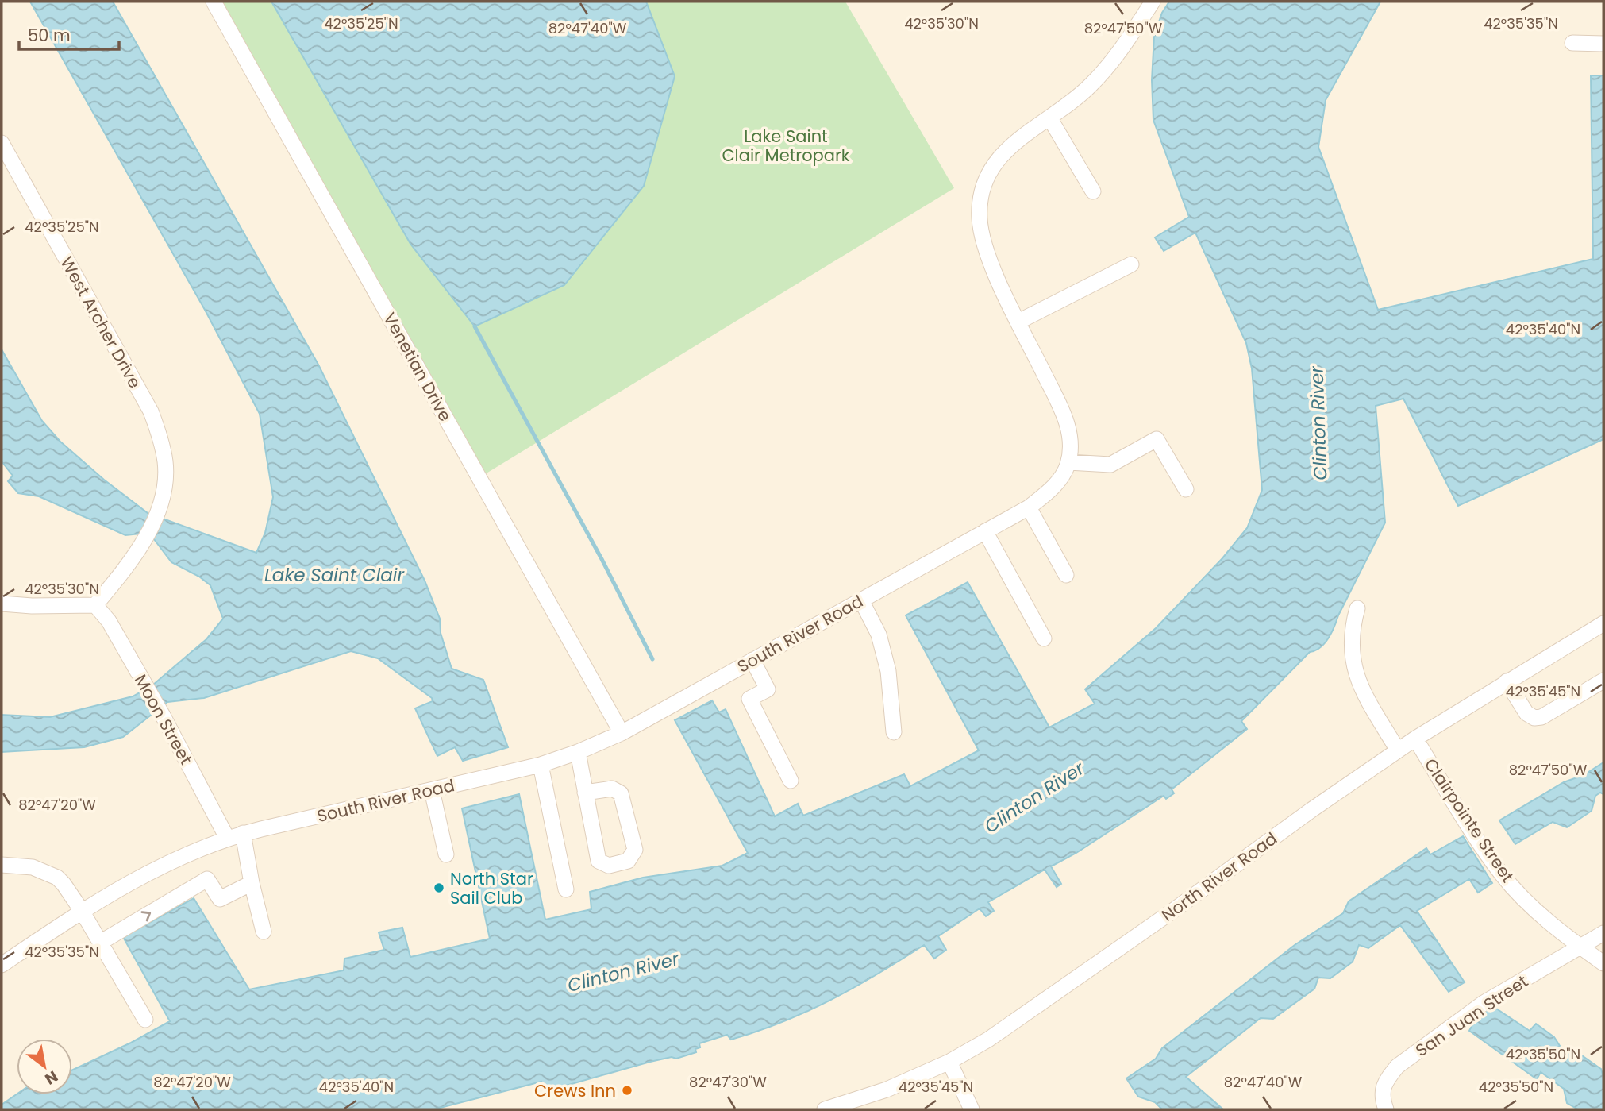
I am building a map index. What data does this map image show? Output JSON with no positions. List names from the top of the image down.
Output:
{
  "streets": {
    "street": [
      "West Archer Drive",
      "Venetian Drive",
      "South River Road",
      "Moon Street",
      "Clairpointe Street",
      "North River Road",
      "San Juan Street"
    ]
  },
  "crossings": [
    ["West Archer Drive", "Moon Street"],
    ["Venetian Drive", "South River Road"],
    ["South River Road", "Moon Street"],
    ["Clairpointe Street", "North River Road"],
    ["Clairpointe Street", "San Juan Street"]
  ],
  "water": ["Clinton River", "Lake Saint Clair"],
  "parks": ["Lake Saint Clair Metropark"],
  "places": ["North Star Sail Club", "Crews Inn"],
  "scale_bar": "50 m",
  "north": "bottom right",
  "coordinates": [
    "42°35'25\"N",
    "42°35'30\"N",
    "42°35'35\"N",
    "82°47'40\"W",
    "82°47'50\"W",
    "42°35'40\"N",
    "42°35'45\"N",
    "82°47'20\"W",
    "42°35'50\"N",
    "82°47'30\"W"
  ]
}
